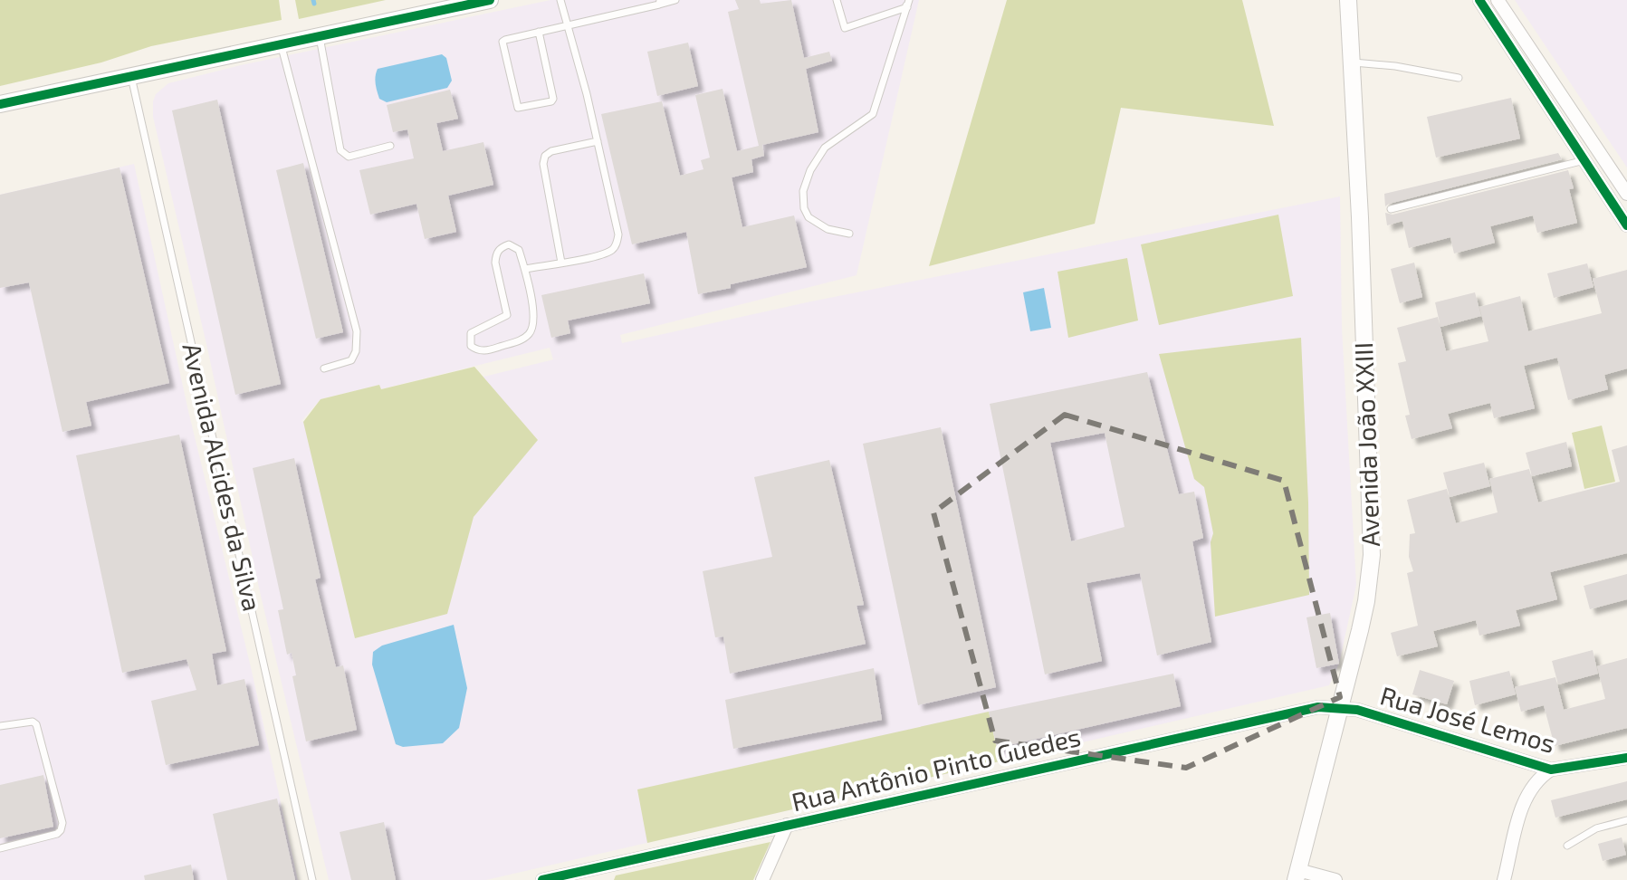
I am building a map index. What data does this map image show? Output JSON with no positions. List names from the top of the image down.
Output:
{
  "streets": {
    "main road": ["Avenida João XXIII"],
    "street": ["Rua José Lemos", "Rua Antônio Pinto Guedes"],
    "lane": ["Avenida Alcides da Silva"]
  },
  "crossings": [
    ["Avenida João XXIII", "Rua José Lemos"],
    ["Avenida João XXIII", "Rua Antônio Pinto Guedes"],
    ["Rua José Lemos", "Rua Antônio Pinto Guedes"]
  ]
}
